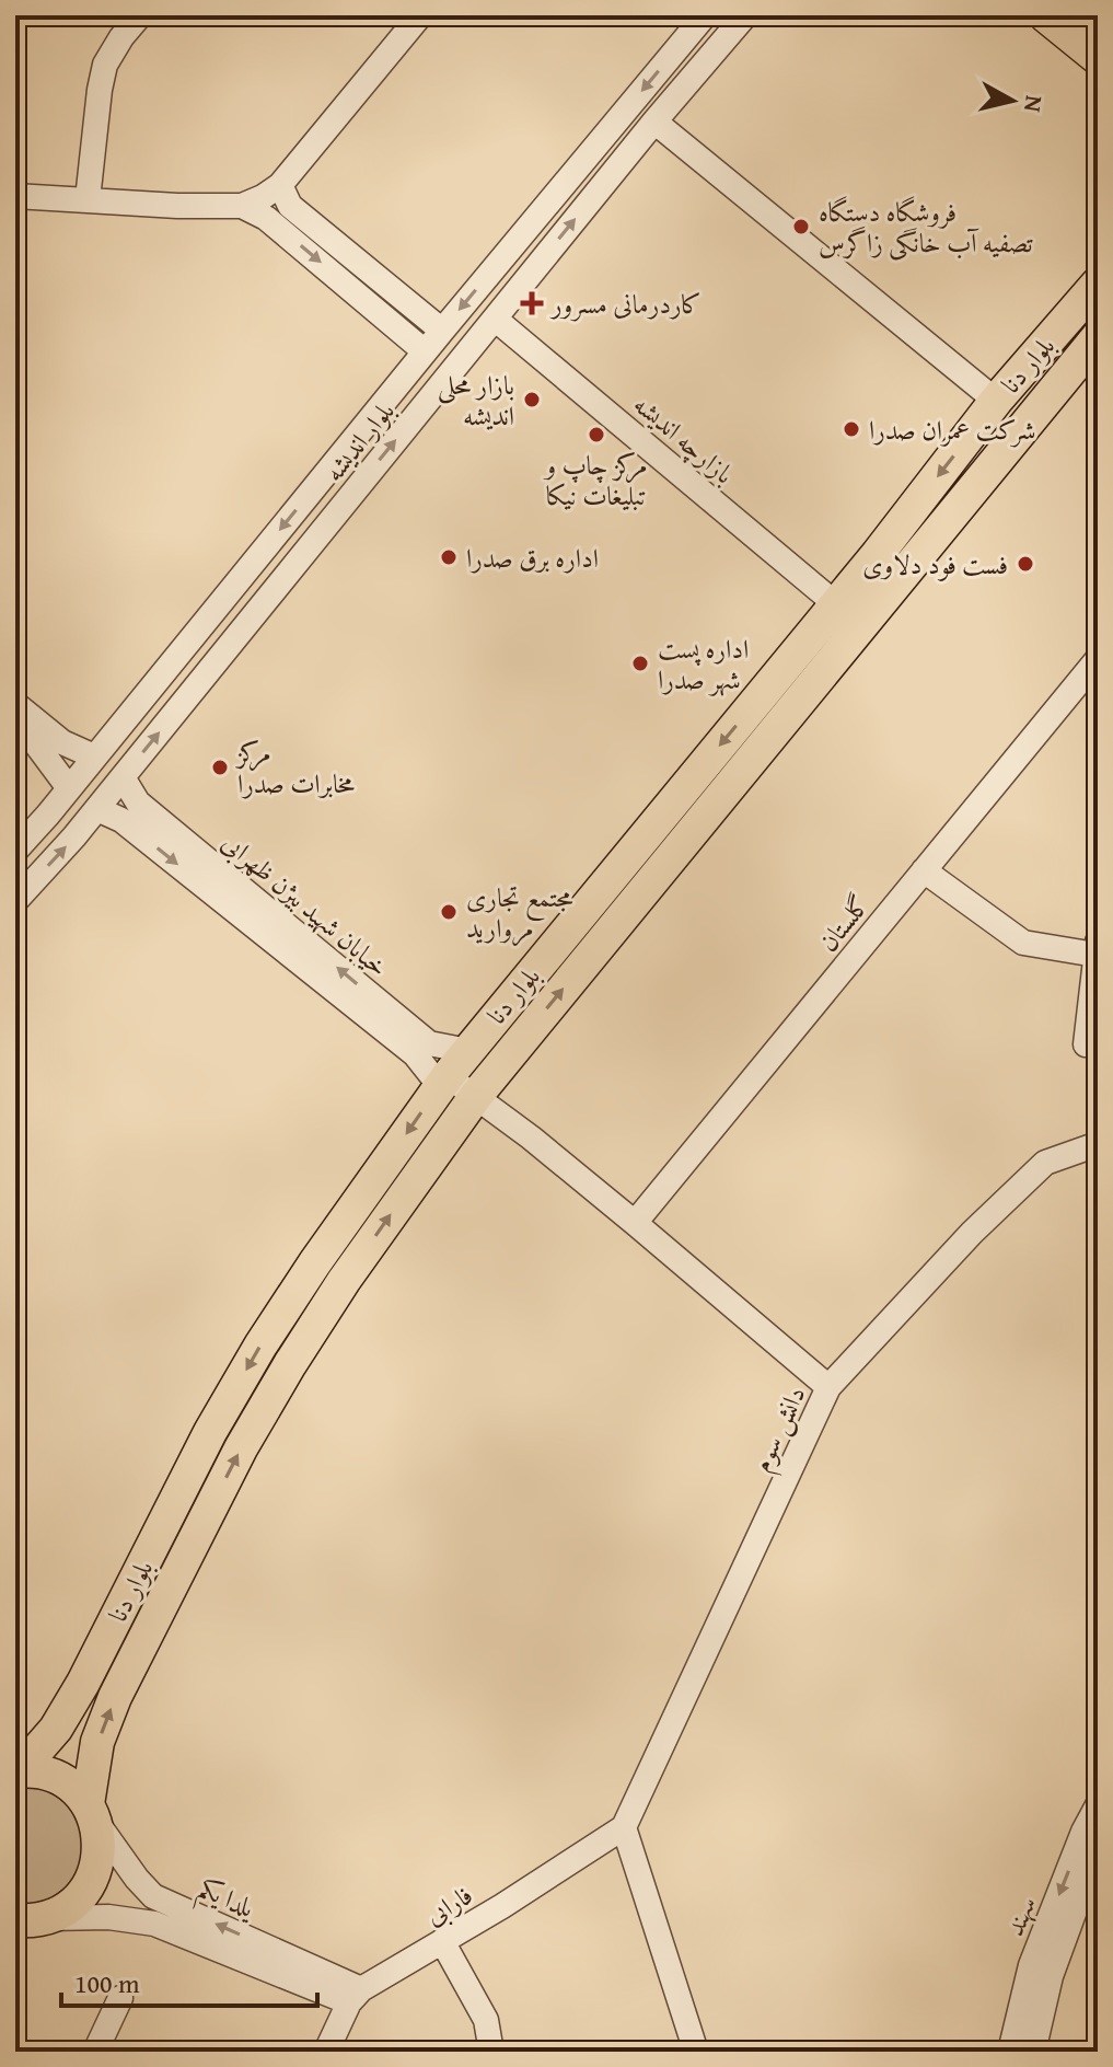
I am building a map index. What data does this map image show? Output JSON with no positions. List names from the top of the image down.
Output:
{
  "streets": {
    "main road": ["بلوار دنا"],
    "street": [
      "بازارچه اندیشه",
      "بلوار اندیشه",
      "خیابان شهید بیژن ظهرابی",
      "گلستان",
      "دانش سوم",
      "یلدا یکم",
      "فارابی",
      "سهند"
    ]
  },
  "crossings": [
    ["بلوار دنا", "بازارچه اندیشه"],
    ["بلوار دنا", "خیابان شهید بیژن ظهرابی"],
    ["بلوار دنا", "یلدا یکم"],
    ["بازارچه اندیشه", "بلوار اندیشه"],
    ["بلوار اندیشه", "خیابان شهید بیژن ظهرابی"],
    ["دانش سوم", "فارابی"],
    ["یلدا یکم", "فارابی"]
  ],
  "places": {
    "other": [
      "فروشگاه دستگاه تصفیه آب خانگی زاگرس",
      "بازار محلی اندیشه",
      "شرکت عمران صدرا",
      "مرکز چاپ و تبلیغات نیکا",
      "اداره برق صدرا",
      "فست فود دلاوی",
      "اداره پست شهر صدرا",
      "مرکز مخابرات صدرا",
      "مجتمع تجاری مروارید"
    ],
    "health": ["کاردرمانی مسرور"]
  },
  "scale_bar": "100 m",
  "north": "right"
}
